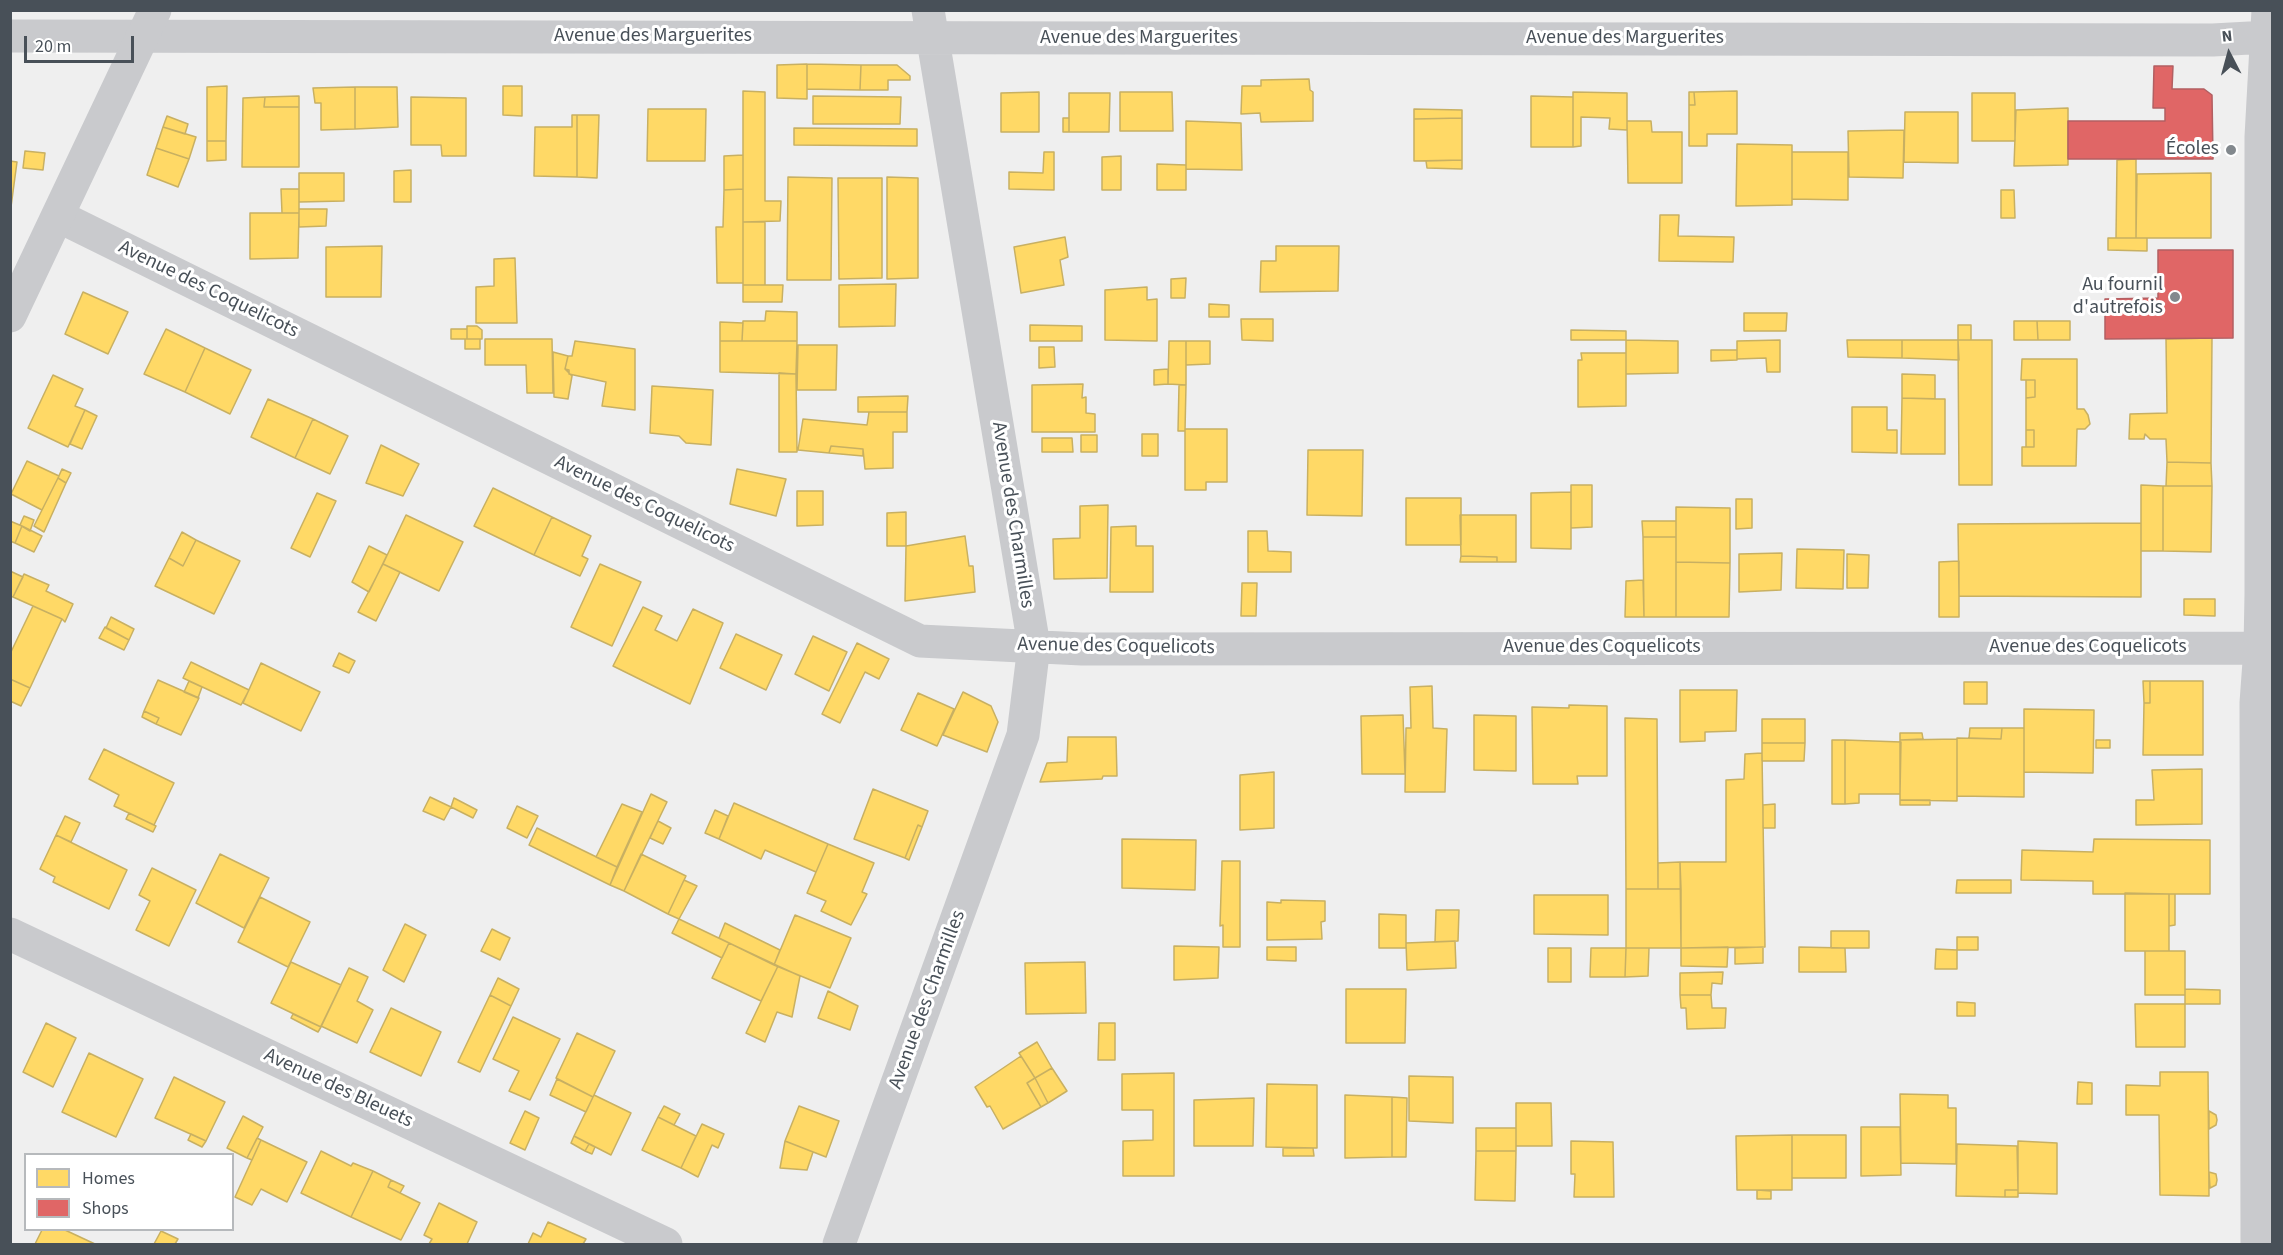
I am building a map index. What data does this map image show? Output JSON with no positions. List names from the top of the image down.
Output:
{
  "streets": {
    "street": [
      "Avenue des Marguerites",
      "Avenue des Coquelicots",
      "Avenue des Charmilles",
      "Avenue des Bleuets"
    ]
  },
  "crossings": [
    ["Avenue des Marguerites", "Avenue des Charmilles"],
    ["Avenue des Coquelicots", "Avenue des Charmilles"]
  ],
  "places": ["Écoles", "Au fournil d'autrefois"],
  "legend": ["Homes", "Shops"],
  "scale_bar": "20 m",
  "north": "top"
}
